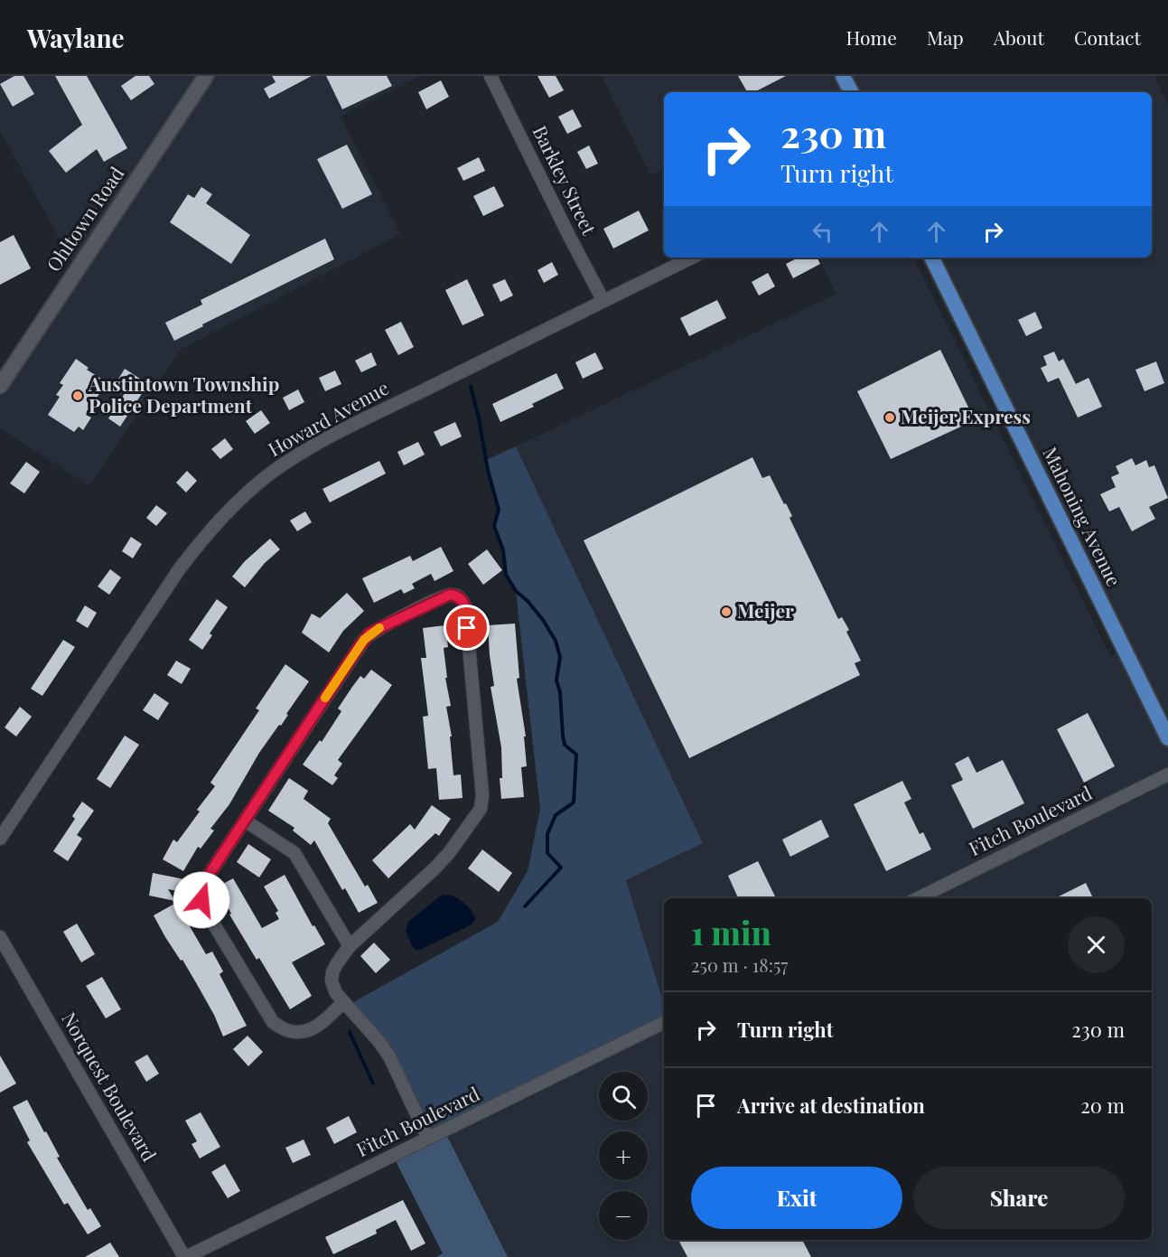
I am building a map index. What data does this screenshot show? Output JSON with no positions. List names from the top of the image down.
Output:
{
  "streets": {
    "main road": ["Mahoning Avenue"],
    "street": [
      "Barkley Street",
      "Ohltown Road",
      "Howard Avenue",
      "Fitch Boulevard",
      "Norquest Boulevard"
    ]
  },
  "crossings": [
    ["Barkley Street", "Howard Avenue"],
    ["Fitch Boulevard", "Norquest Boulevard"]
  ],
  "places": ["Austintown Township Police Department", "Meijer Express", "Meijer"],
  "page": {
    "header": "Waylane",
    "nav": [
      "Home",
      "Map",
      "About",
      "Contact"
    ],
    "turn": ["230 m", "Turn right"],
    "heading": ["1 min", "250 m · 18:57"],
    "list": [
      {
        "name": "Turn right",
        "value": "230 m"
      },
      {
        "name": "Arrive at destination",
        "value": "20 m"
      }
    ],
    "map_buttons": ["+", "−"],
    "buttons": ["Exit", "Share"]
  }
}
